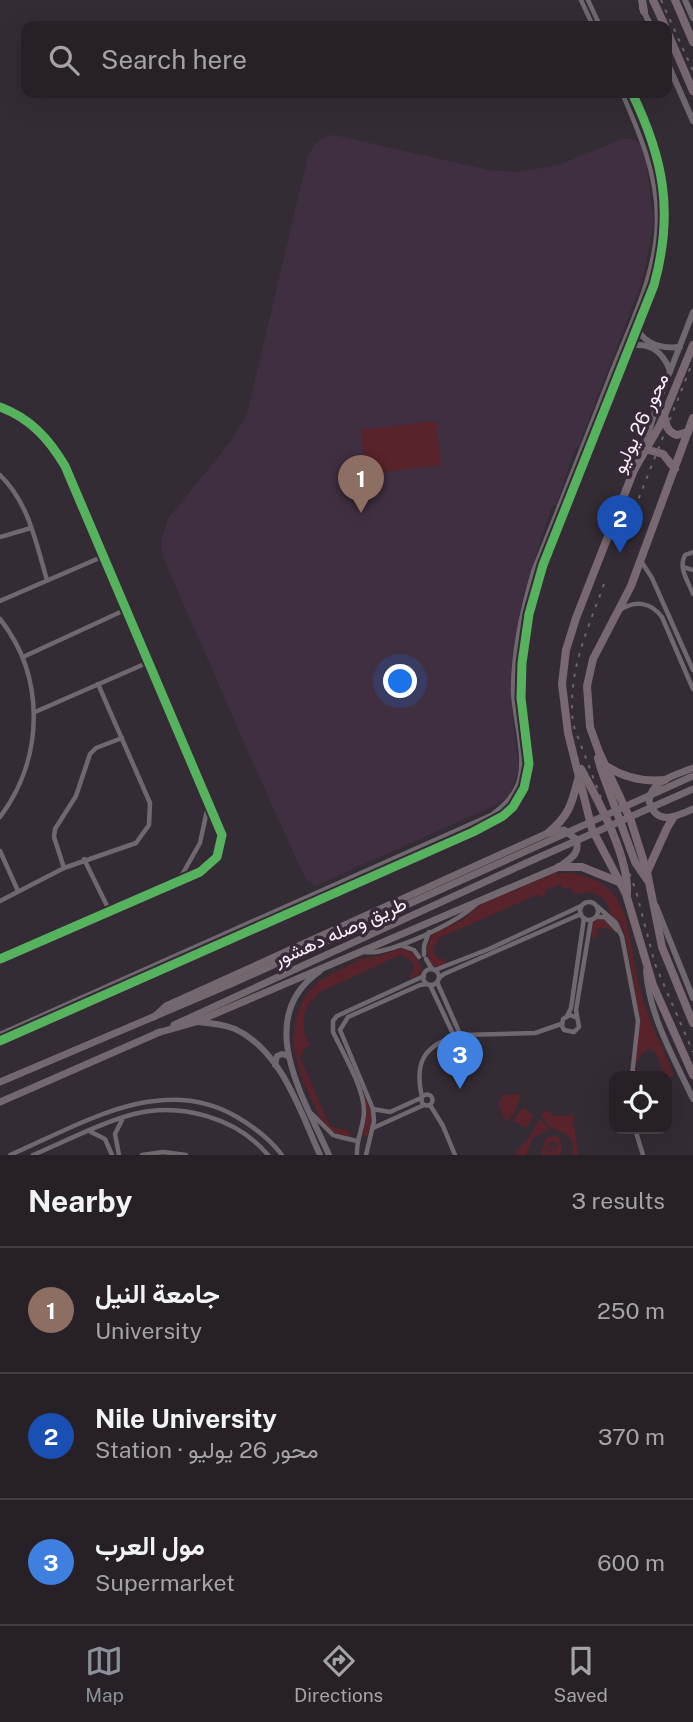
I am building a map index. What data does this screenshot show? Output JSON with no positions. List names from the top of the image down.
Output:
{
  "streets": {
    "highway": ["محور 26 يوليو"],
    "main road": ["طريق وصله دهشور"]
  },
  "page": {
    "search": "Search here",
    "pins": ["1", "2", "3"],
    "heading": ["Nearby", "3 results"],
    "list": [
      {
        "mark": "1",
        "name": "جامعة النيل",
        "note": "University",
        "value": "250 m"
      },
      {
        "mark": "2",
        "name": "Nile University",
        "note": "Station · محور 26 يوليو",
        "value": "370 m"
      },
      {
        "mark": "3",
        "name": "مول العرب",
        "note": "Supermarket",
        "value": "600 m"
      }
    ],
    "nav": ["Map", "Directions", "Saved"]
  }
}
